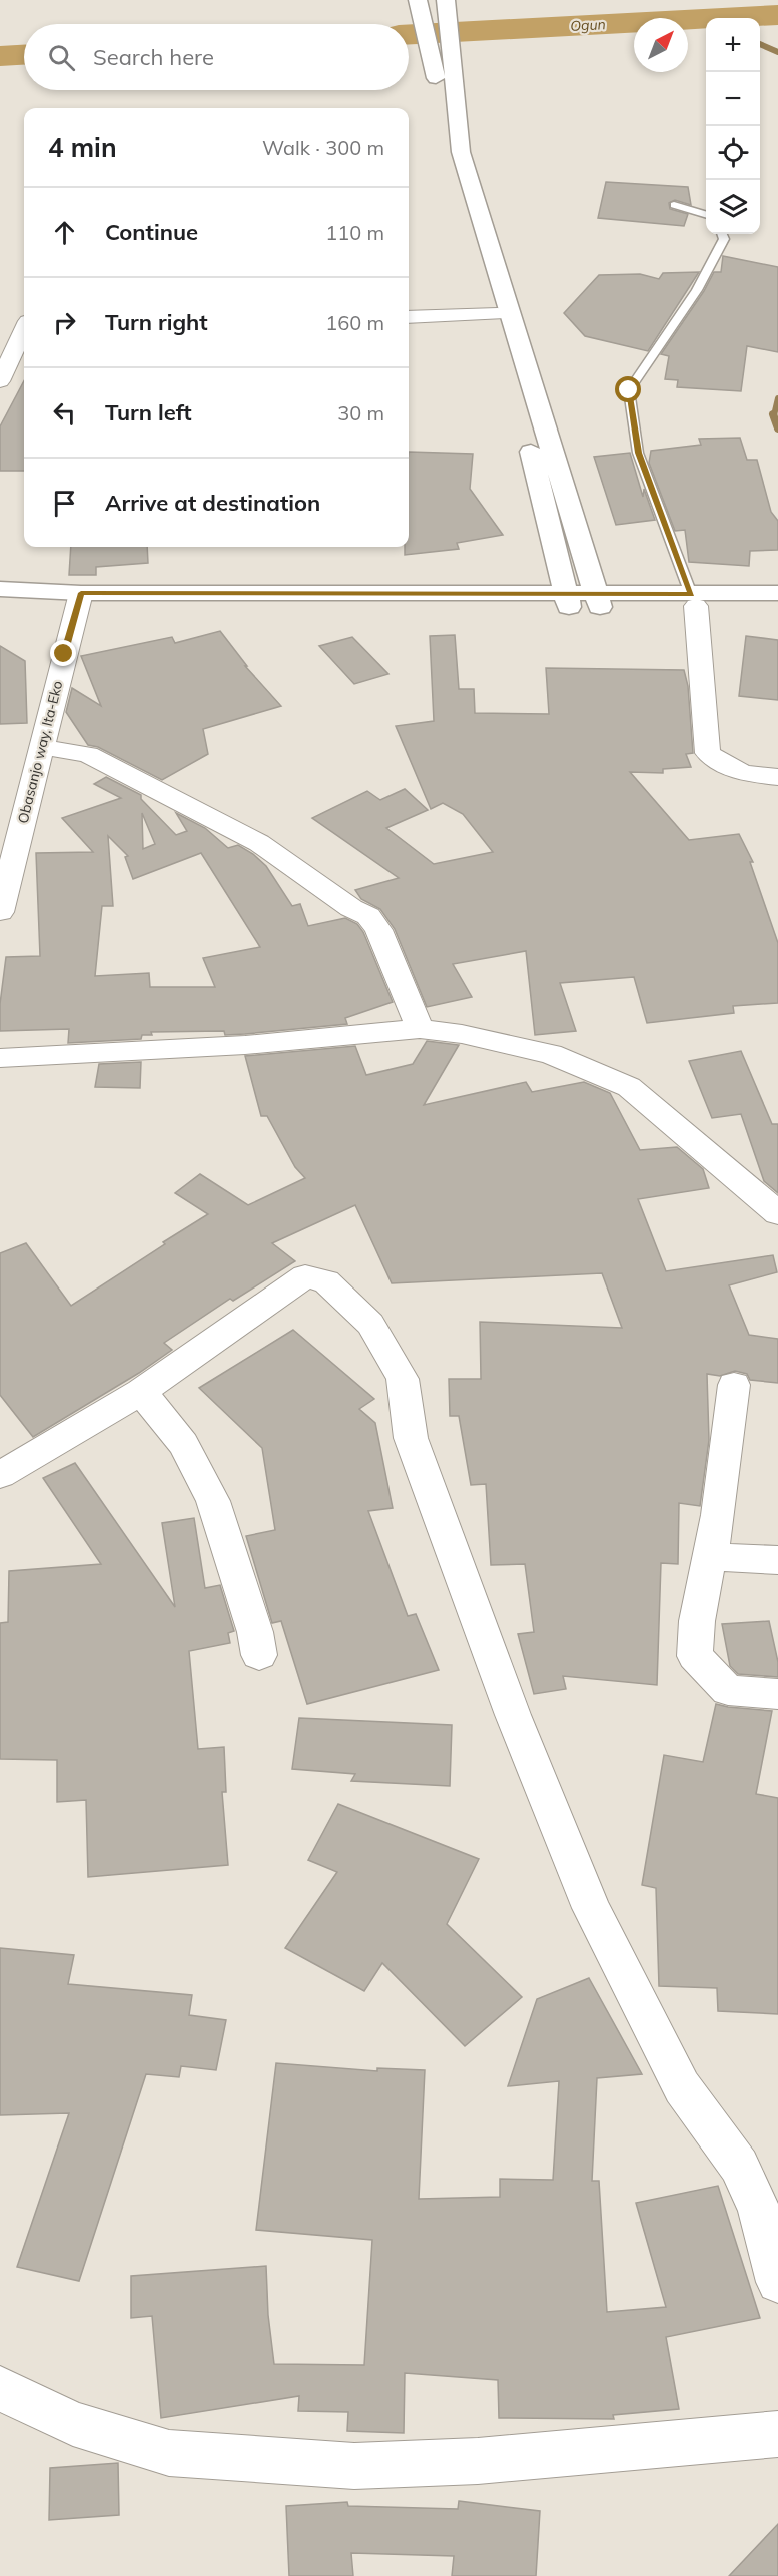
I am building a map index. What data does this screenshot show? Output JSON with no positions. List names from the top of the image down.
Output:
{
  "streets": {
    "street": ["Obasanjo way, Ita-Eko"]
  },
  "water": ["Ogun"],
  "north": "top right",
  "page": {
    "map_buttons": ["+", "−"],
    "search": "Search here",
    "heading": ["4 min", "Walk · 300 m"],
    "list": [
      ["Continue", "110 m"],
      ["Turn right", "160 m"],
      ["Turn left", "30 m"],
      "Arrive at destination"
    ]
  }
}
